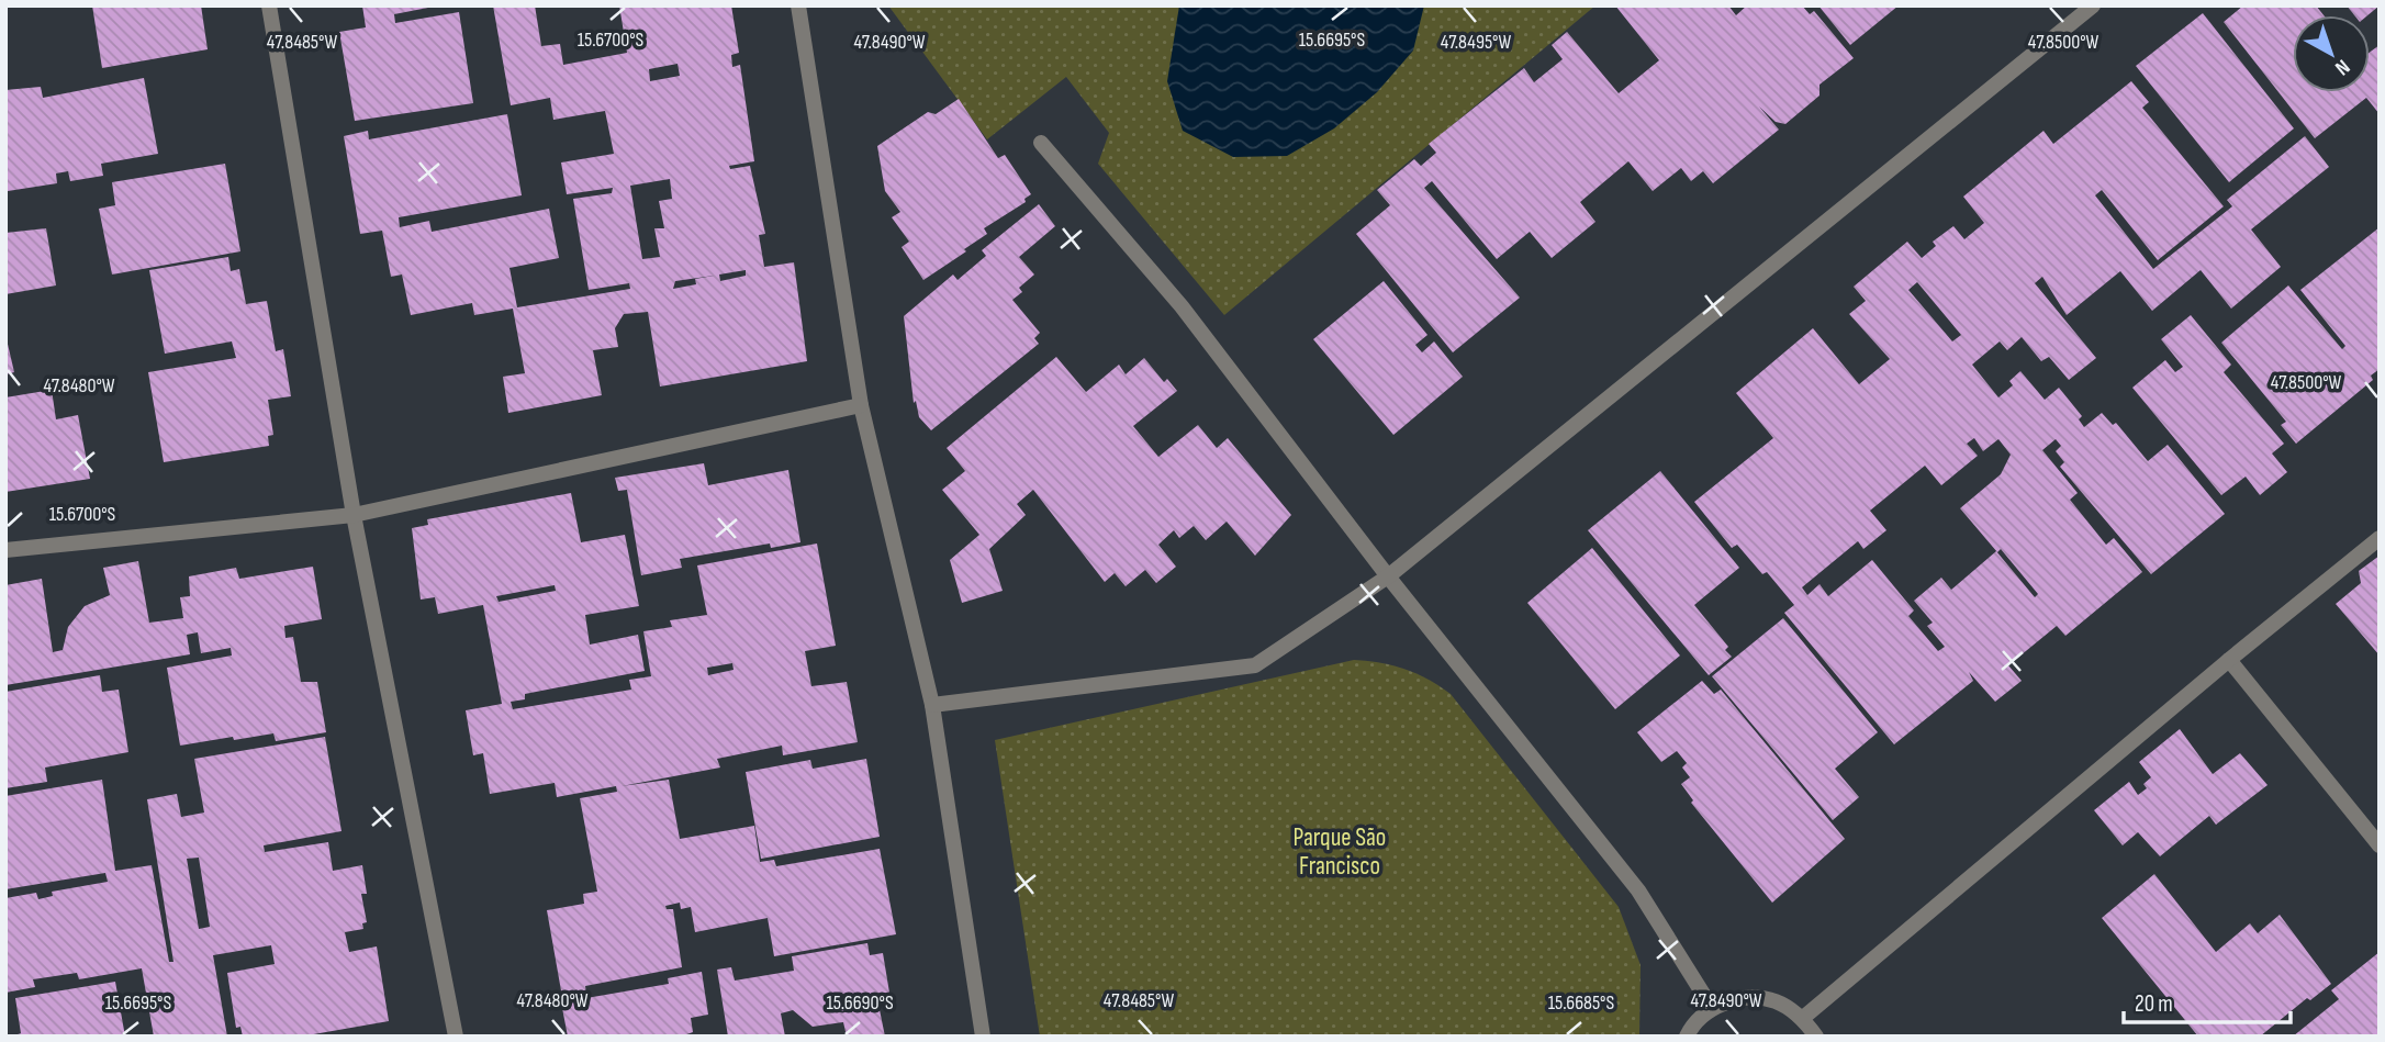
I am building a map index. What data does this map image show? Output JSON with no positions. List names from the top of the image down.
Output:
{
  "parks": ["Parque São Francisco"],
  "scale_bar": "20 m",
  "north": "bottom right",
  "coordinates": [
    "15.6695°S",
    "15.6700°S",
    "47.8485°W",
    "47.8490°W",
    "47.8495°W",
    "47.8500°W",
    "47.8480°W",
    "15.6690°S",
    "15.6685°S"
  ]
}
